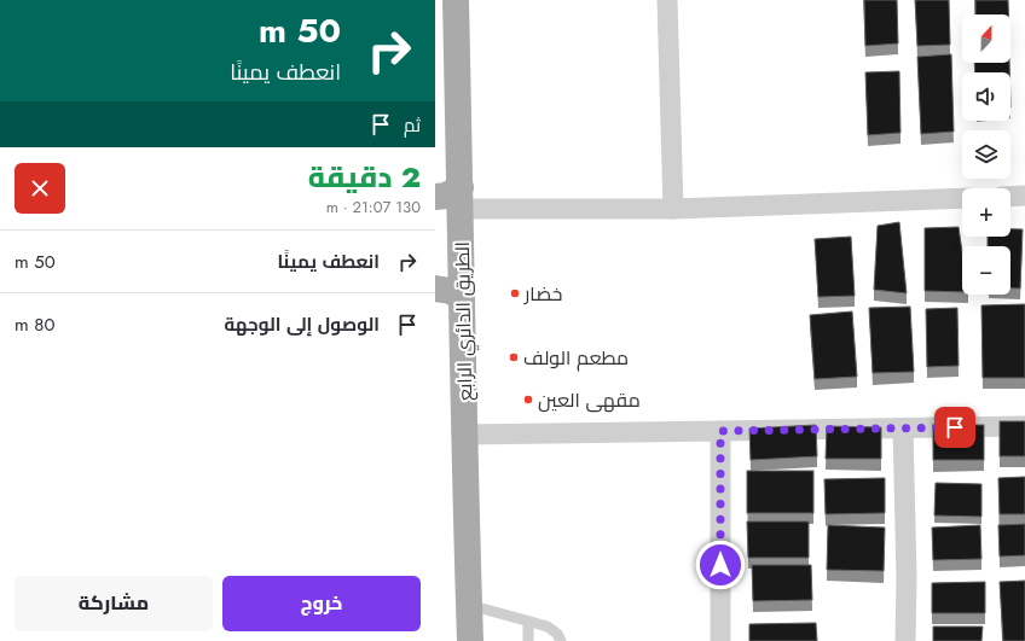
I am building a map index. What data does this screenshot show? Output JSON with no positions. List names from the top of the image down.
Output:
{
  "streets": {
    "main road": ["الطريق الدائري الرابع"]
  },
  "places": ["خضار", "مطعم الولف", "مقهى العين"],
  "north": "top",
  "page": {
    "turn": ["50 m", "انعطف يمينًا"],
    "map_buttons": ["+", "−"],
    "then": "ثم",
    "heading": ["2 دقيقة", "130 m · 21:07"],
    "list": [
      {
        "name": "انعطف يمينًا",
        "value": "50 m"
      },
      {
        "name": "الوصول إلى الوجهة",
        "value": "80 m"
      }
    ],
    "buttons": ["خروج", "مشاركة"]
  }
}
